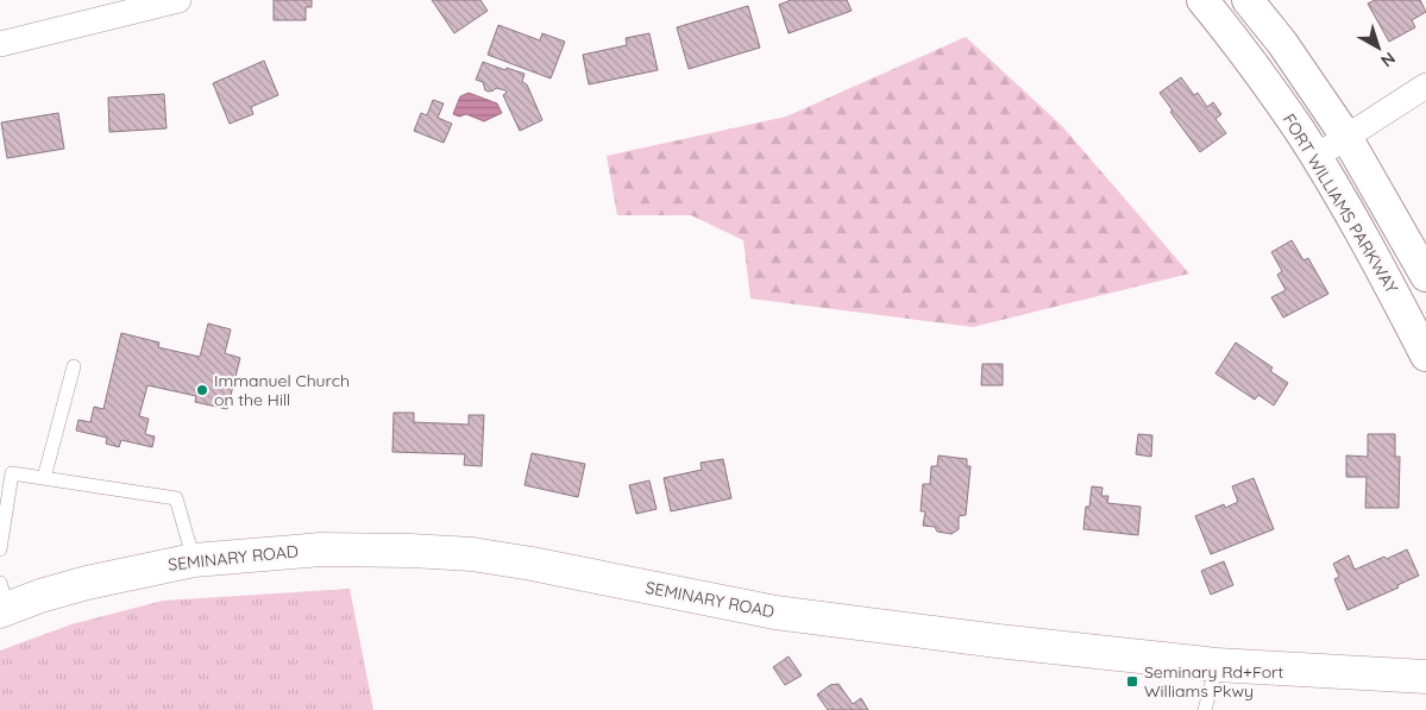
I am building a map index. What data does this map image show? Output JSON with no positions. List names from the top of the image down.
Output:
{
  "streets": {
    "main road": ["SEMINARY ROAD"],
    "street": ["FORT WILLIAMS PARKWAY"]
  },
  "places": {
    "other": ["Immanuel Church on the Hill"],
    "transit": ["Seminary Rd+Fort Williams Pkwy"]
  },
  "north": "bottom right"
}
